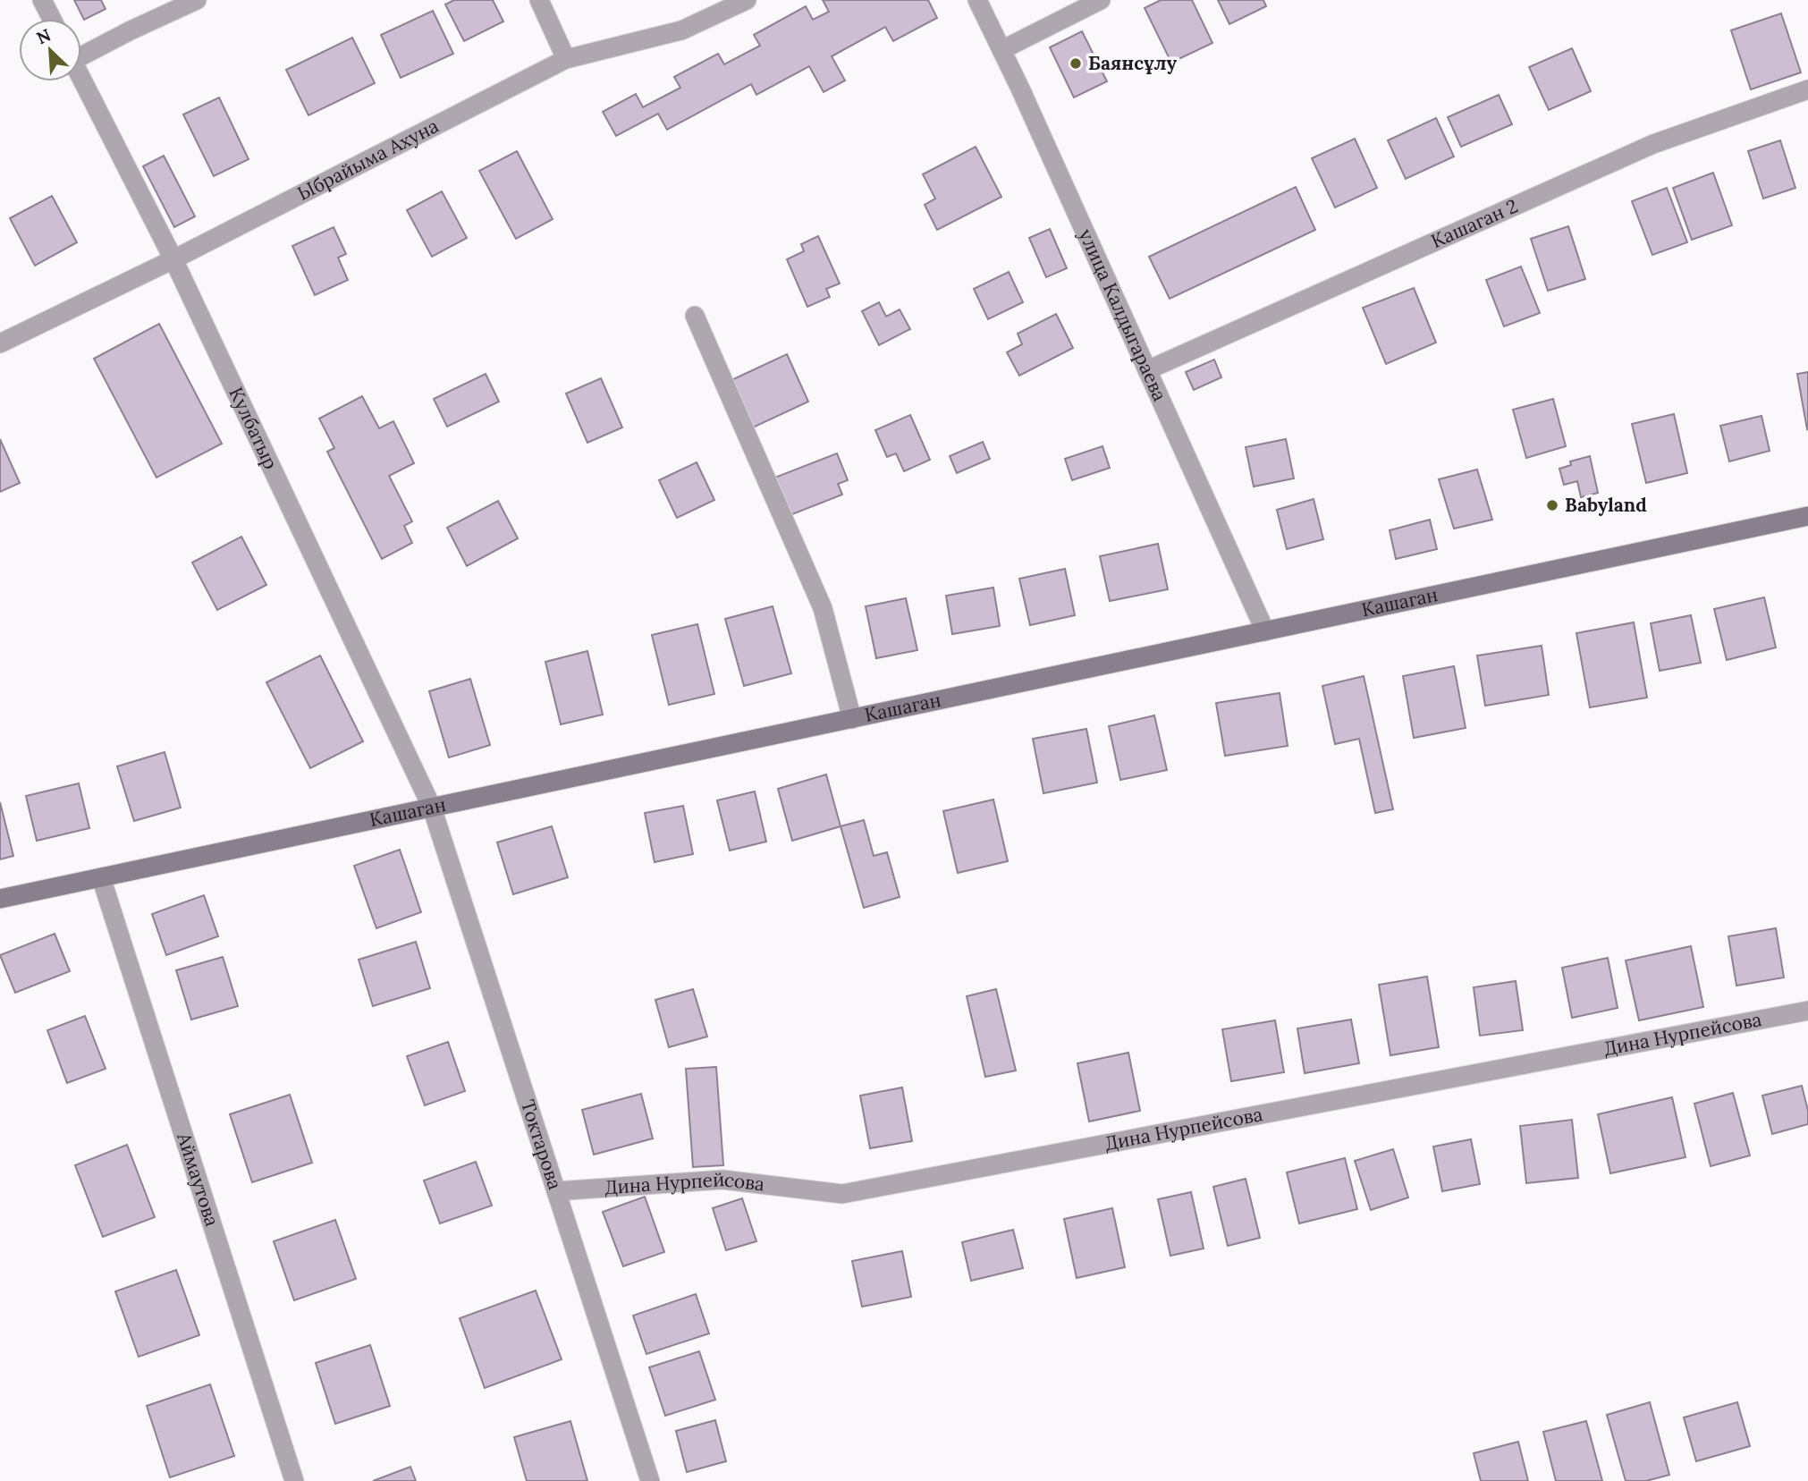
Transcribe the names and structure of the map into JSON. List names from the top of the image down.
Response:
{
  "streets": {
    "street": [
      "Ыбрайыма Ахуна",
      "Кашаган 2",
      "улица Калдыгараева",
      "Кулбатыр",
      "Кашаган",
      "Дина Нурпейсова",
      "Токтарова",
      "Аймаутова"
    ]
  },
  "crossings": [
    ["Ыбрайыма Ахуна", "Кулбатыр"],
    ["Кашаган 2", "улица Калдыгараева"],
    ["улица Калдыгараева", "Кашаган"],
    ["Кулбатыр", "Кашаган"],
    ["Кулбатыр", "Токтарова"],
    ["Кашаган", "Токтарова"],
    ["Кашаган", "Аймаутова"],
    ["Дина Нурпейсова", "Токтарова"]
  ],
  "places": ["Баянсұлу", "Babyland"],
  "north": "top left"
}
